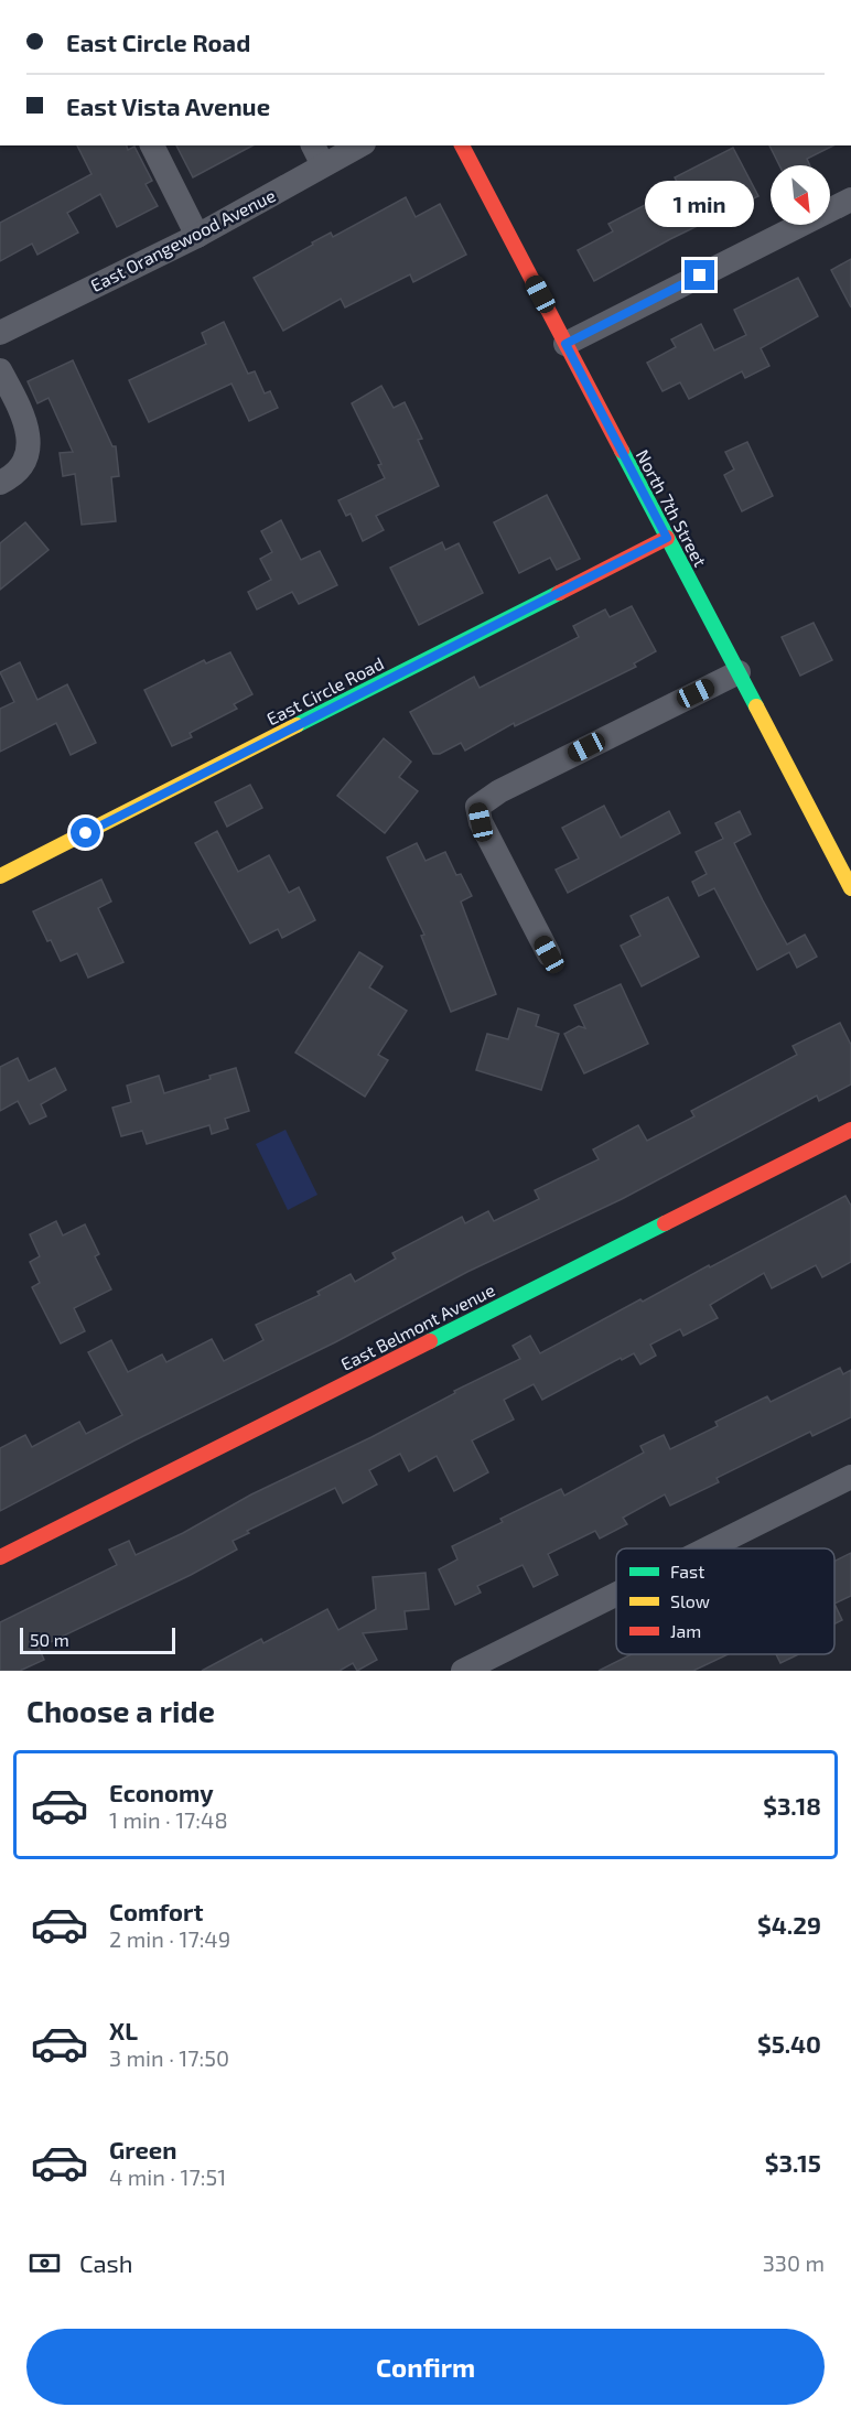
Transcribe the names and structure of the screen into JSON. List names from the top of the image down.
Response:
{
  "streets": {
    "street": [
      "East Orangewood Avenue",
      "North 7th Street",
      "East Circle Road",
      "East Belmont Avenue"
    ]
  },
  "crossings": [
    ["North 7th Street", "East Circle Road"]
  ],
  "legend": ["Fast", "Slow", "Jam"],
  "scale_bar": "50 m",
  "north": "bottom right",
  "page": {
    "banner": ["East Circle Road", "East Vista Avenue"],
    "bubble": "1 min",
    "scale": "50 m",
    "heading": "Choose a ride",
    "list": [
      {
        "name": "Economy",
        "note": "1 min · 17:48",
        "value": "$3.18"
      },
      {
        "name": "Comfort",
        "note": "2 min · 17:49",
        "value": "$4.29"
      },
      {
        "name": "XL",
        "note": "3 min · 17:50",
        "value": "$5.40"
      },
      {
        "name": "Green",
        "note": "4 min · 17:51",
        "value": "$3.15"
      }
    ],
    "pay": ["Cash", "330 m"],
    "buttons": "Confirm"
  }
}
